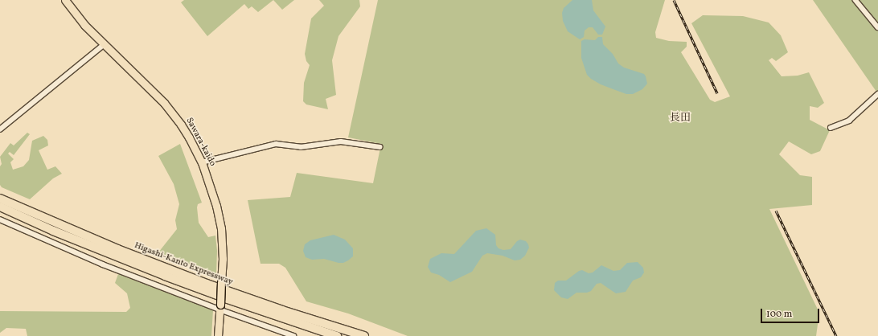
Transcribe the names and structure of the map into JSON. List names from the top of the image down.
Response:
{
  "streets": {
    "highway": ["Sawara-kaido", "Higashi-Kanto Expressway"]
  },
  "districts": ["長田"],
  "scale_bar": "100 m"
}
